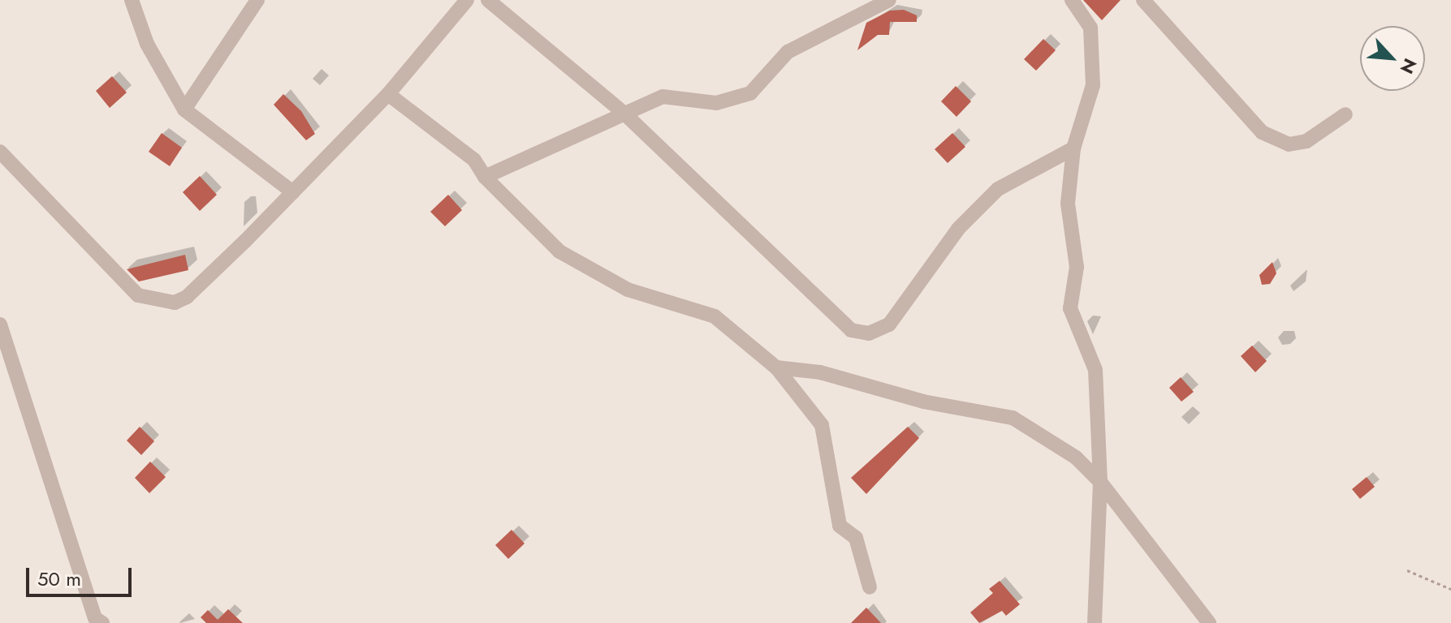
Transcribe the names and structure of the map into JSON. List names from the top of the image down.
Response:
{
  "scale_bar": "50 m",
  "north": "bottom right"
}
